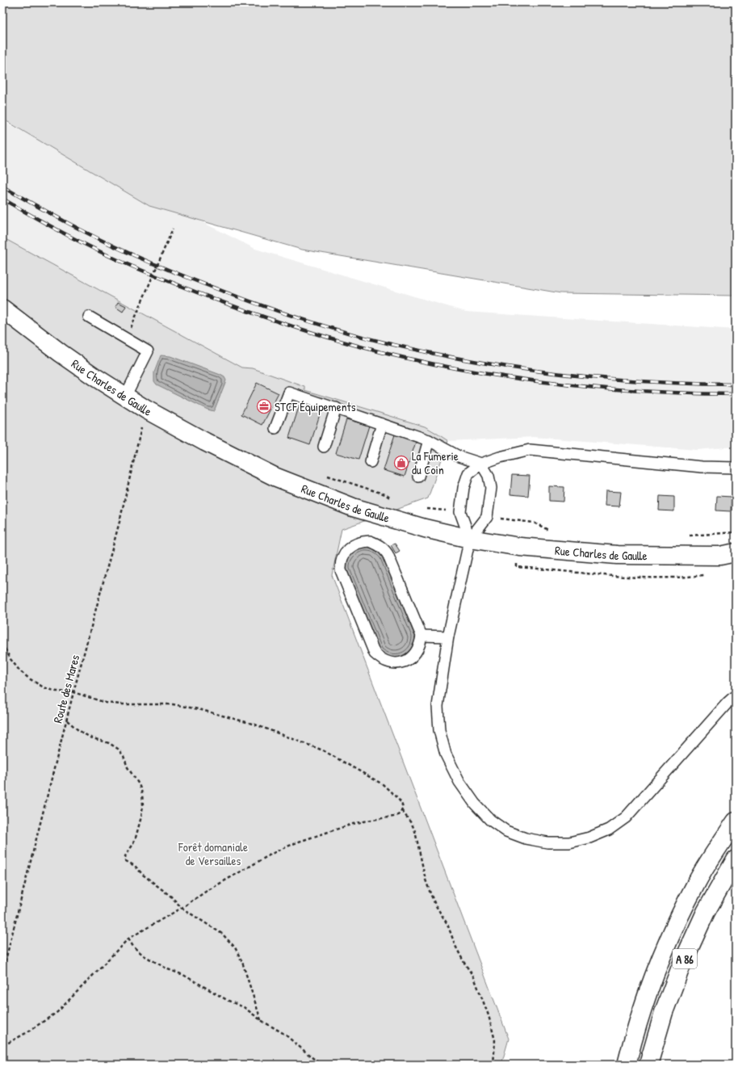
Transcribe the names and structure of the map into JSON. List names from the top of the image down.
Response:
{
  "streets": {
    "main road": ["Rue Charles de Gaulle", "A 86"],
    "path": ["Route des Mares"]
  },
  "crossings": [
    ["Rue Charles de Gaulle", "Route des Mares"]
  ],
  "parks": ["Forêt domaniale de Versailles"],
  "places": {
    "office": ["STCF Équipements"],
    "shop": ["La Fumerie du Coin"]
  }
}
